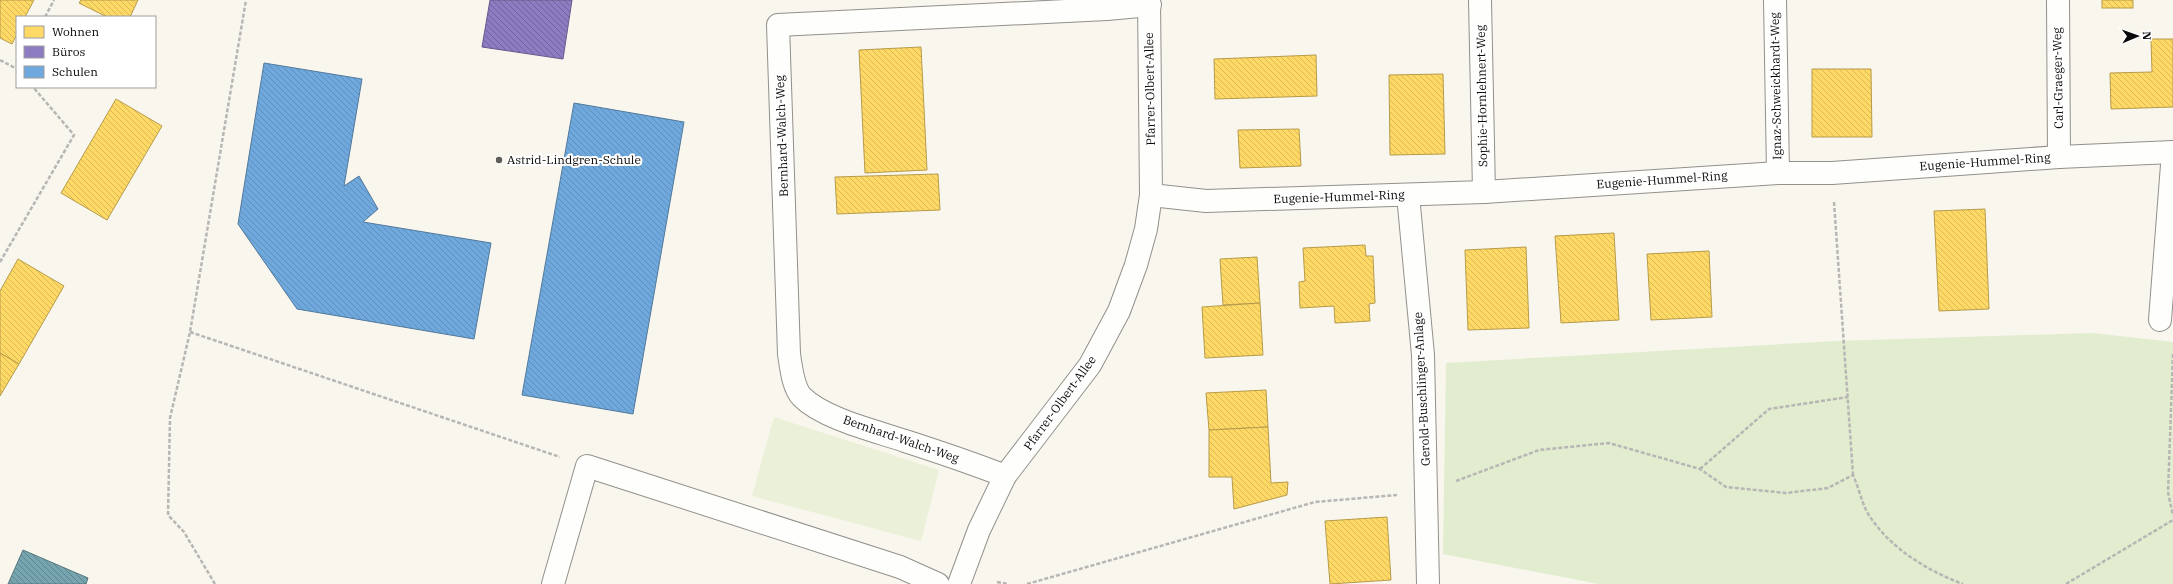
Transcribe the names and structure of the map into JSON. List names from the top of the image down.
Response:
{
  "streets": {
    "street": [
      "Carl-Graeger-Weg",
      "Ignaz-Schweickhardt-Weg",
      "Pfarrer-Olbert-Allee",
      "Sophie-Hornlehnert-Weg",
      "Bernhard-Walch-Weg",
      "Eugenie-Hummel-Ring",
      "Gerold-Buschlinger-Anlage"
    ]
  },
  "crossings": [
    ["Carl-Graeger-Weg", "Eugenie-Hummel-Ring"],
    ["Ignaz-Schweickhardt-Weg", "Eugenie-Hummel-Ring"],
    ["Pfarrer-Olbert-Allee", "Bernhard-Walch-Weg"],
    ["Pfarrer-Olbert-Allee", "Eugenie-Hummel-Ring"],
    ["Sophie-Hornlehnert-Weg", "Eugenie-Hummel-Ring"],
    ["Eugenie-Hummel-Ring", "Gerold-Buschlinger-Anlage"]
  ],
  "places": ["Astrid-Lindgren-Schule"],
  "legend": ["Wohnen", "Büros", "Schulen"],
  "north": "right"
}
